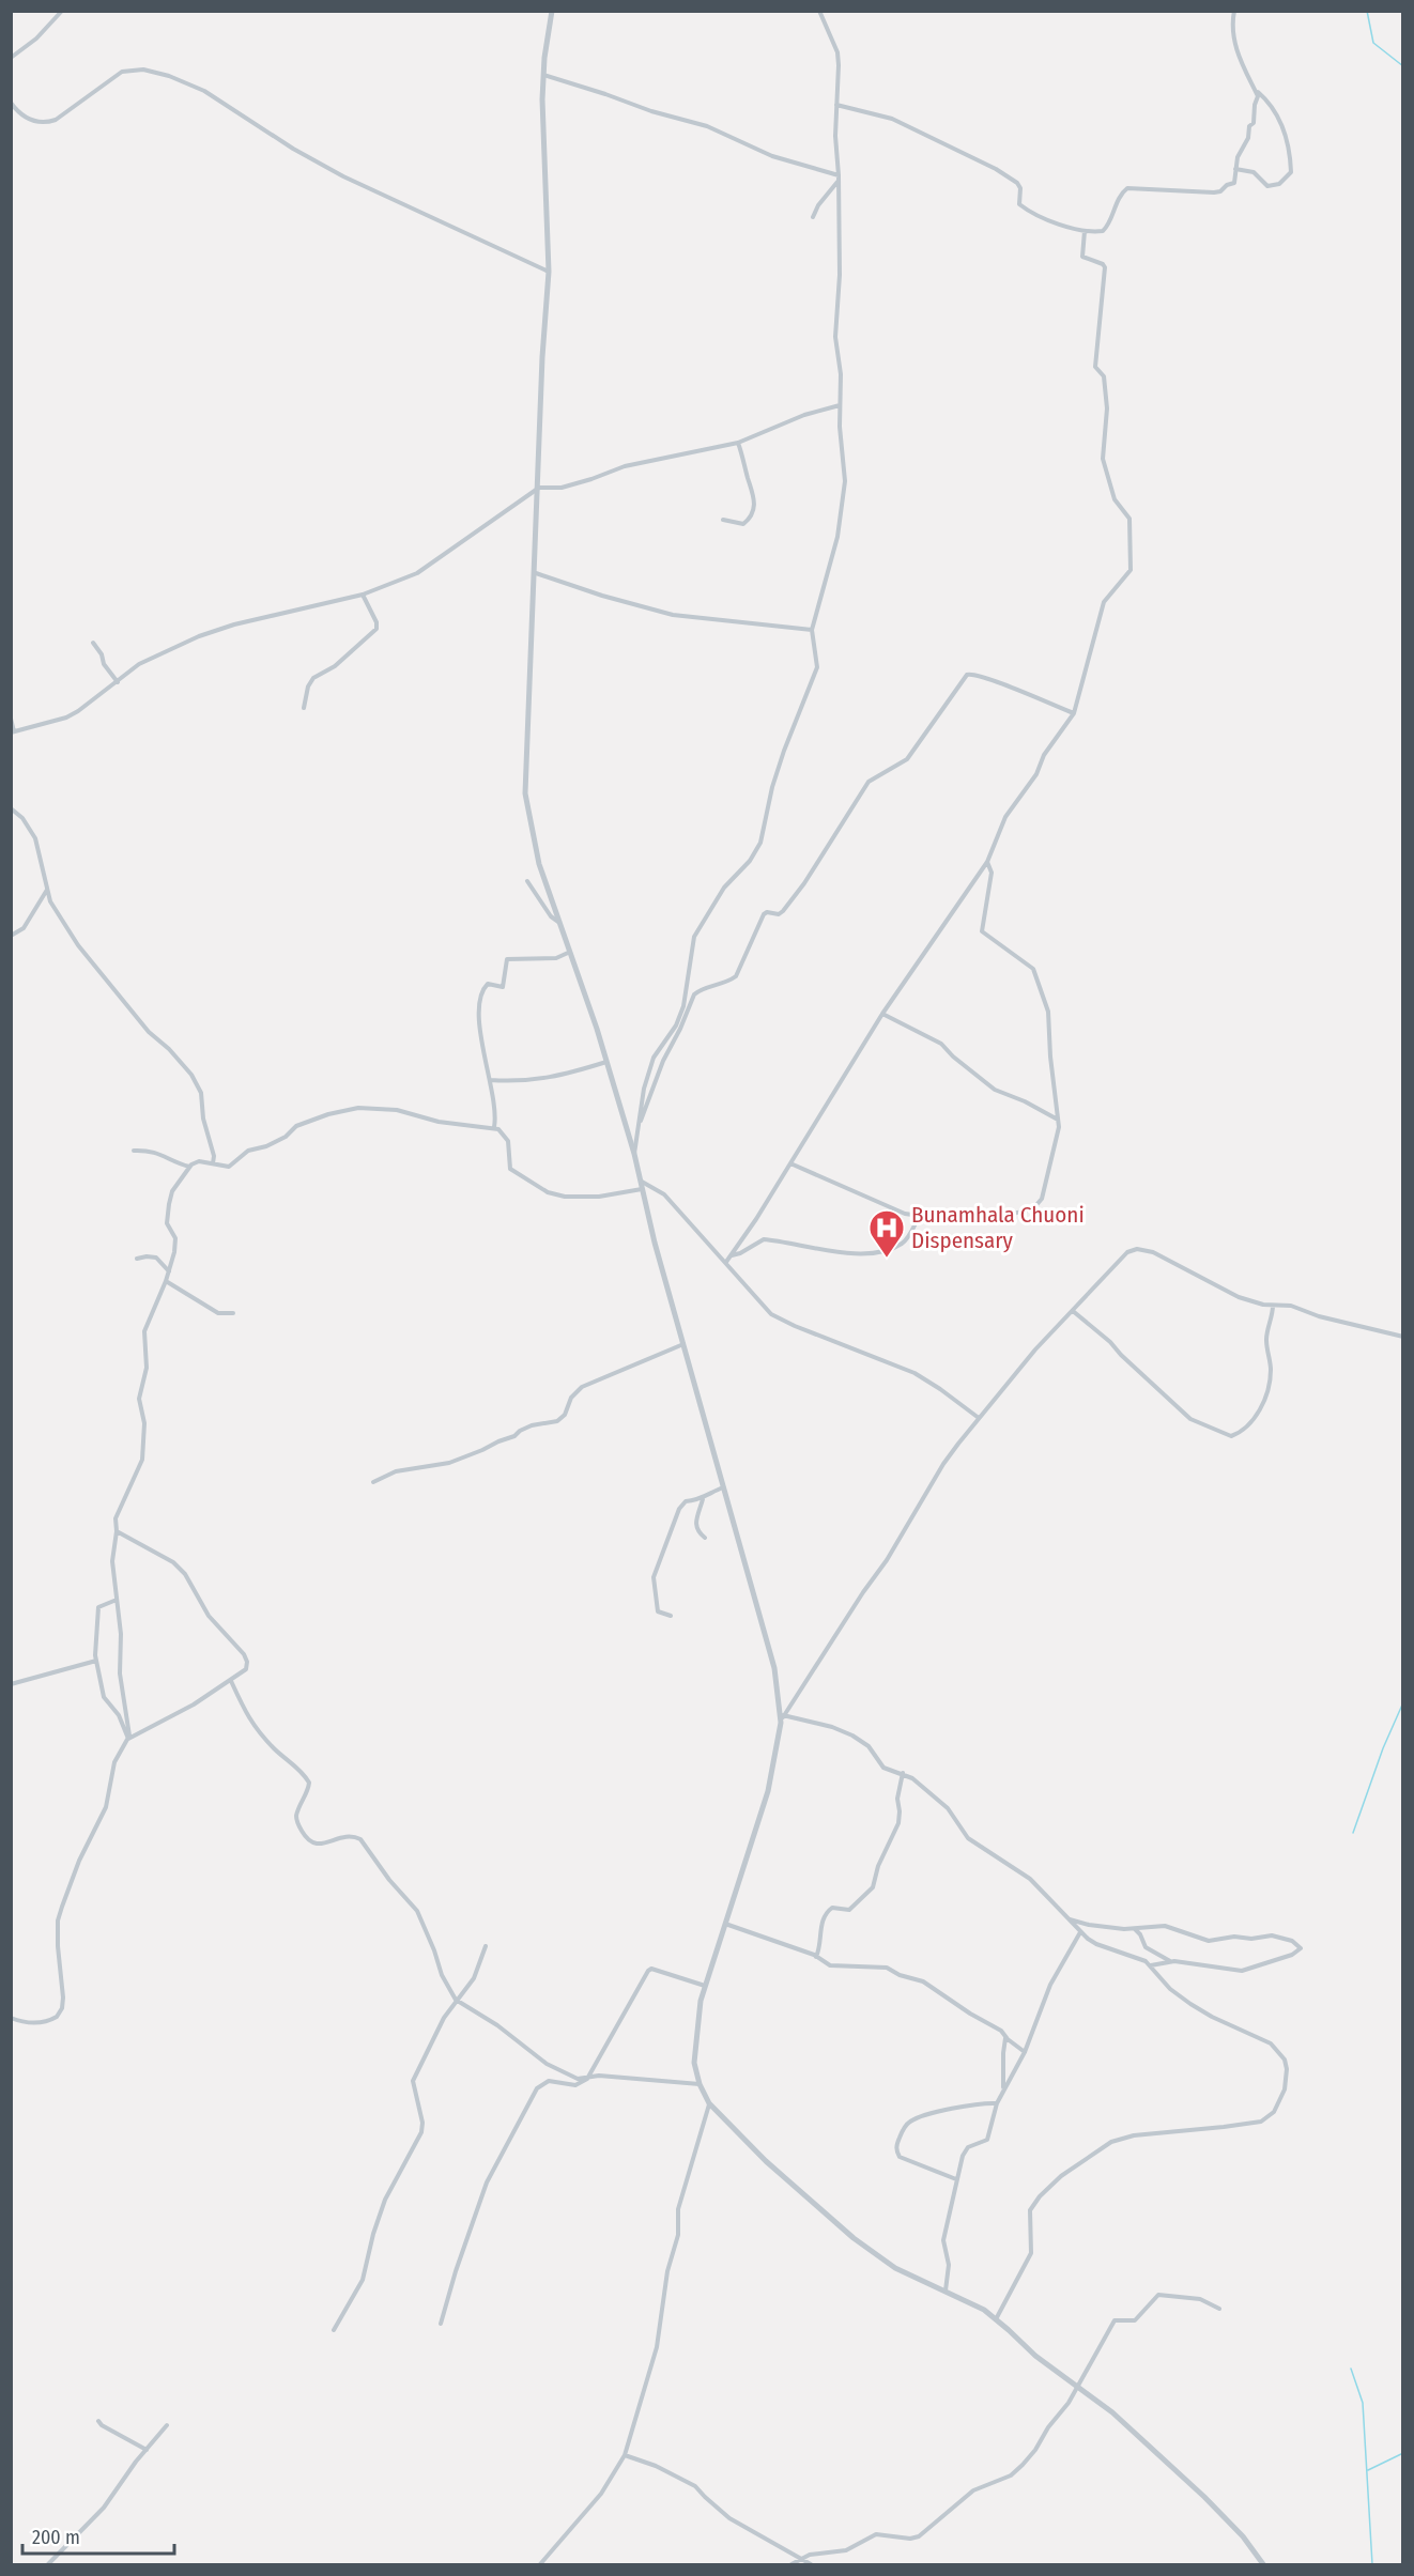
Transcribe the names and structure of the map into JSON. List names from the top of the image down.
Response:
{
  "places": {
    "hospital": ["Bunamhala Chuoni Dispensary"]
  },
  "scale_bar": "200 m"
}
